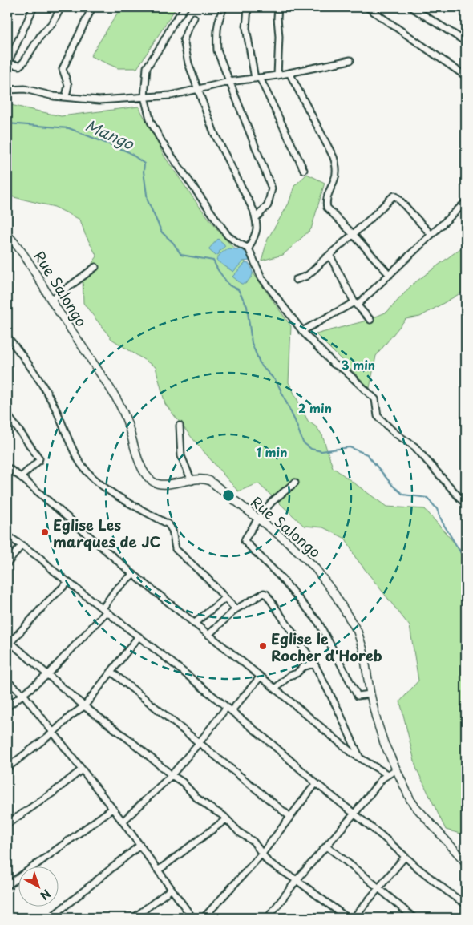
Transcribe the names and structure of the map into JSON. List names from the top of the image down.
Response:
{
  "streets": {
    "street": ["Rue Salongo"]
  },
  "water": ["Mango"],
  "places": ["Eglise Les marques de JC", "Eglise le Rocher d'Horeb"],
  "north": "bottom right",
  "rings": ["3 min", "2 min", "1 min"]
}
